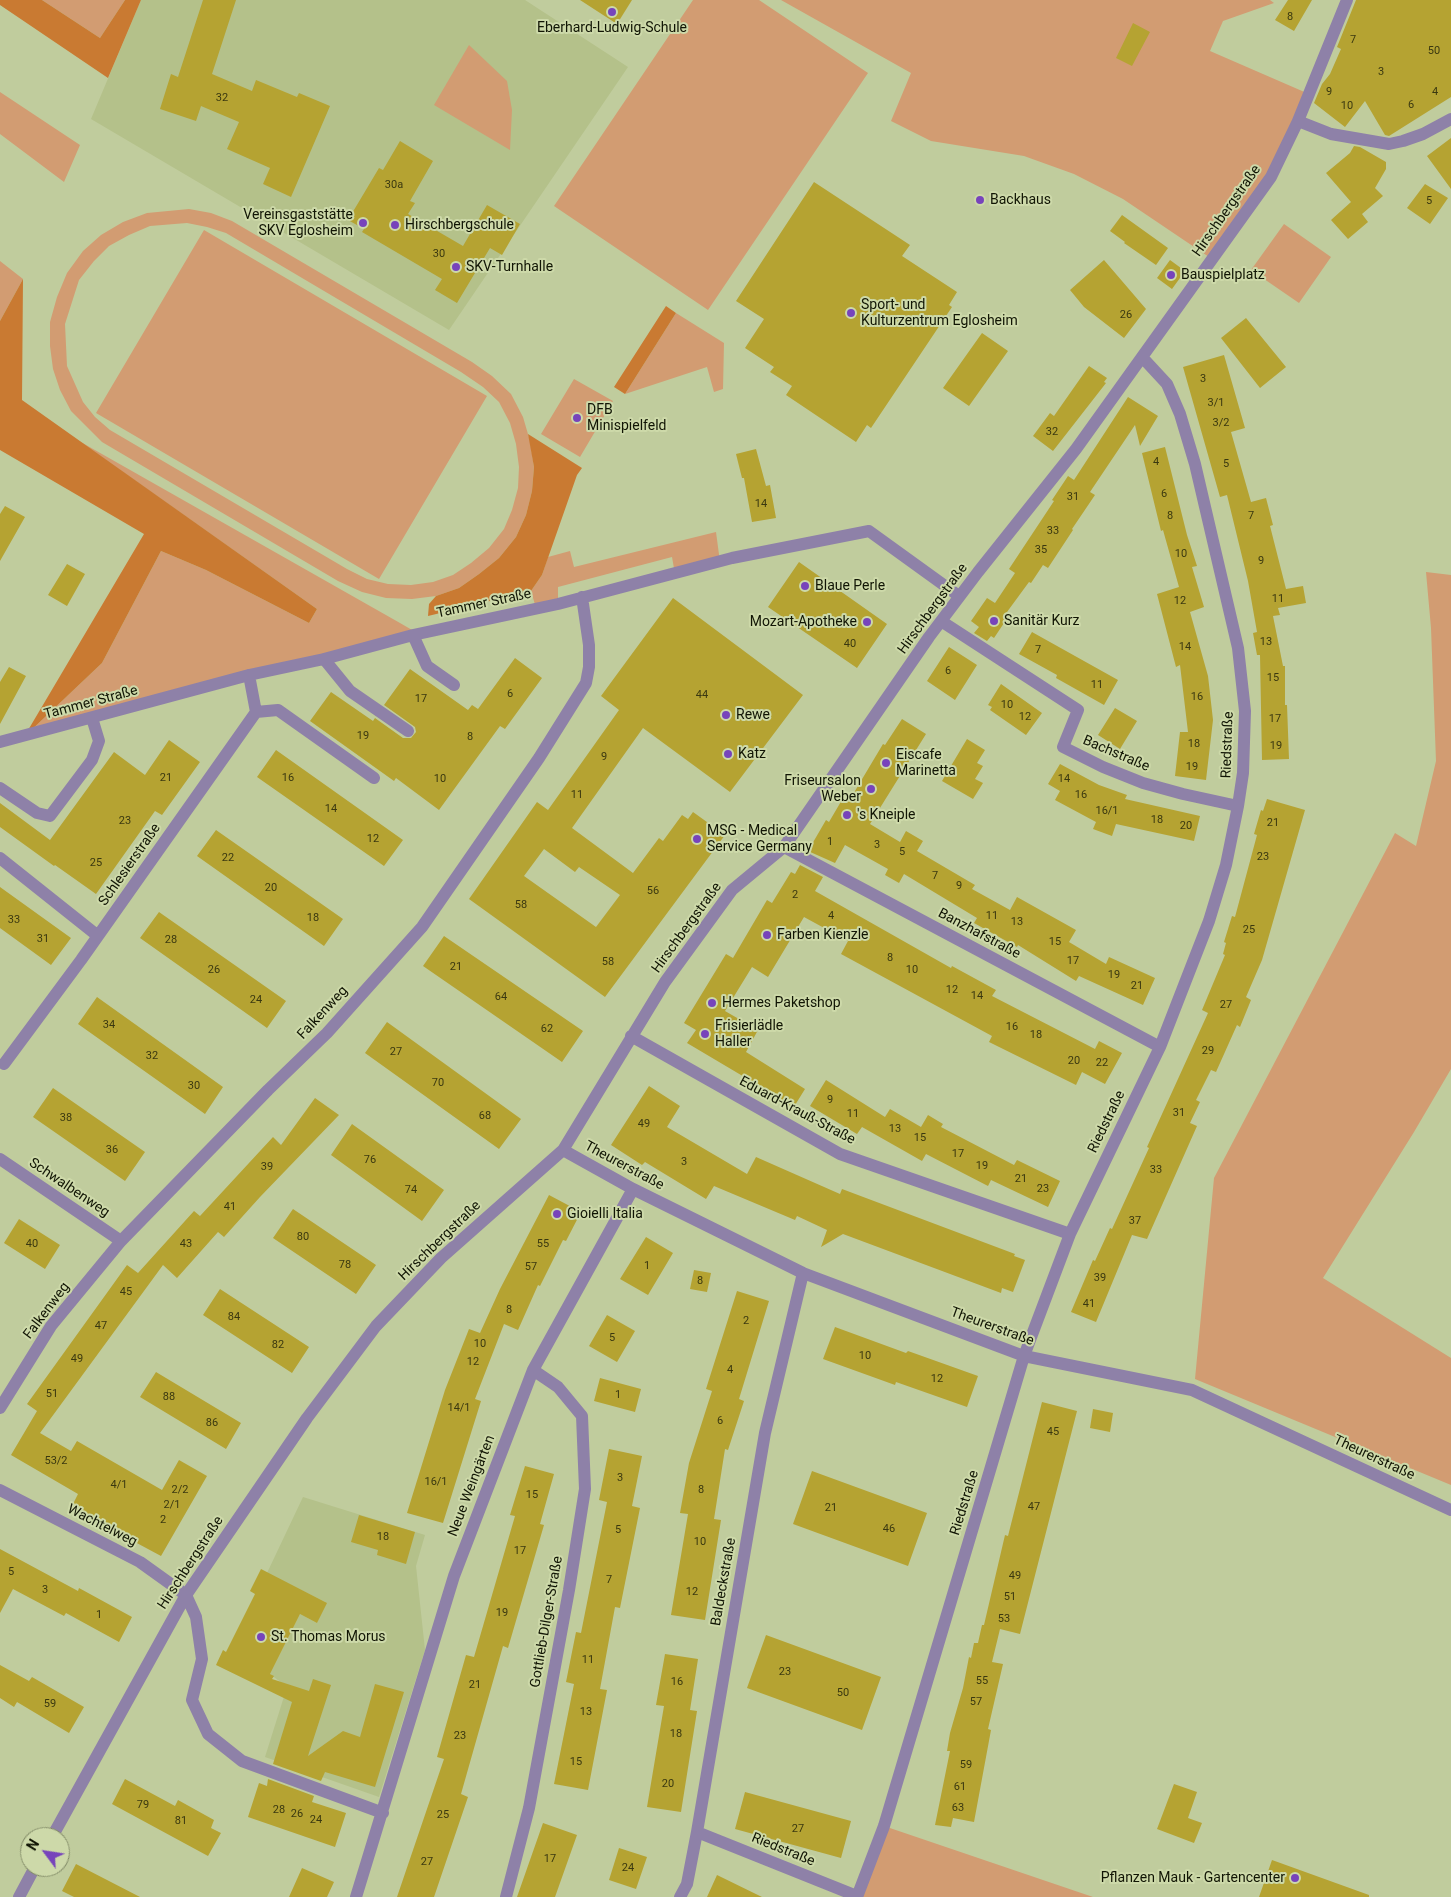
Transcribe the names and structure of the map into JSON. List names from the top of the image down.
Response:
{
  "streets": {
    "street": [
      "Hirschbergstraße",
      "Tammer Straße",
      "Riedstraße",
      "Bachstraße",
      "Schlesierstraße",
      "Banzhafstraße",
      "Falkenweg",
      "Eduard-Krauß-Straße",
      "Theurerstraße",
      "Schwalbenweg",
      "Neue Weingärten",
      "Wachtelweg",
      "Baldeckstraße",
      "Gottlieb-Dilger-Straße"
    ]
  },
  "crossings": [
    ["Hirschbergstraße", "Tammer Straße"],
    ["Hirschbergstraße", "Riedstraße"],
    ["Hirschbergstraße", "Bachstraße"],
    ["Hirschbergstraße", "Banzhafstraße"],
    ["Hirschbergstraße", "Eduard-Krauß-Straße"],
    ["Hirschbergstraße", "Theurerstraße"],
    ["Hirschbergstraße", "Wachtelweg"],
    ["Tammer Straße", "Falkenweg"],
    ["Riedstraße", "Bachstraße"],
    ["Riedstraße", "Banzhafstraße"],
    ["Riedstraße", "Eduard-Krauß-Straße"],
    ["Riedstraße", "Theurerstraße"],
    ["Riedstraße", "Baldeckstraße"],
    ["Falkenweg", "Schwalbenweg"],
    ["Theurerstraße", "Neue Weingärten"],
    ["Theurerstraße", "Baldeckstraße"],
    ["Neue Weingärten", "Gottlieb-Dilger-Straße"]
  ],
  "places": [
    "Eberhard-Ludwig-Schule",
    "Backhaus",
    "Vereinsgaststätte SKV Eglosheim",
    "Hirschbergschule",
    "SKV-Turnhalle",
    "Bauspielplatz",
    "Sport- und Kulturzentrum Eglosheim",
    "DFB Minispielfeld",
    "Blaue Perle",
    "Sanitär Kurz",
    "Mozart-Apotheke",
    "Rewe",
    "Katz",
    "Eiscafe Marinetta",
    "Friseursalon Weber",
    "'s Kneiple",
    "MSG - Medical Service Germany",
    "Farben Kienzle",
    "Hermes Paketshop",
    "Frisierlädle Haller",
    "Gioielli Italia",
    "St. Thomas Morus",
    "Pflanzen Mauk - Gartencenter"
  ],
  "house_numbers": [
    "8",
    "7",
    "50",
    "3",
    "9",
    "4",
    "32",
    "6",
    "10",
    "30a",
    "5",
    "30",
    "26",
    "3",
    "3/1",
    "3/2",
    "32",
    "4",
    "5",
    "6",
    "31",
    "14",
    "8",
    "7",
    "33",
    "35",
    "10",
    "9",
    "11",
    "12",
    "13",
    "40",
    "14",
    "7",
    "6",
    "15",
    "11",
    "6",
    "44",
    "16",
    "17",
    "10",
    "12",
    "17",
    "19",
    "8",
    "18",
    "19",
    "9",
    "19",
    "21",
    "16",
    "10",
    "14",
    "11",
    "16",
    "14",
    "16/1",
    "18",
    "23",
    "21",
    "20",
    "12",
    "1",
    "3",
    "5",
    "23",
    "22",
    "25",
    "7",
    "9",
    "20",
    "56",
    "2",
    "58",
    "4",
    "11",
    "18",
    "33",
    "13",
    "25",
    "31",
    "28",
    "15",
    "8",
    "17",
    "58",
    "21",
    "26",
    "10",
    "19",
    "21",
    "12",
    "14",
    "64",
    "24",
    "27",
    "34",
    "16",
    "62",
    "18",
    "29",
    "27",
    "32",
    "20",
    "22",
    "70",
    "30",
    "9",
    "31",
    "11",
    "68",
    "38",
    "49",
    "13",
    "15",
    "36",
    "17",
    "76",
    "3",
    "19",
    "39",
    "33",
    "21",
    "23",
    "74",
    "41",
    "37",
    "80",
    "40",
    "43",
    "55",
    "78",
    "1",
    "57",
    "39",
    "8",
    "45",
    "41",
    "8",
    "84",
    "2",
    "47",
    "5",
    "10",
    "82",
    "10",
    "49",
    "12",
    "4",
    "12",
    "51",
    "1",
    "88",
    "14/1",
    "6",
    "86",
    "45",
    "53/2",
    "3",
    "16/1",
    "4/1",
    "2/2",
    "8",
    "15",
    "2/1",
    "47",
    "21",
    "2",
    "46",
    "5",
    "18",
    "10",
    "17",
    "5",
    "49",
    "7",
    "3",
    "12",
    "51",
    "19",
    "1",
    "53",
    "11",
    "23",
    "55",
    "16",
    "21",
    "50",
    "57",
    "59",
    "13",
    "18",
    "23",
    "15",
    "59",
    "20",
    "61",
    "79",
    "63",
    "28",
    "26",
    "25",
    "24",
    "81",
    "27",
    "17",
    "27",
    "24"
  ],
  "north": "top left"
}
